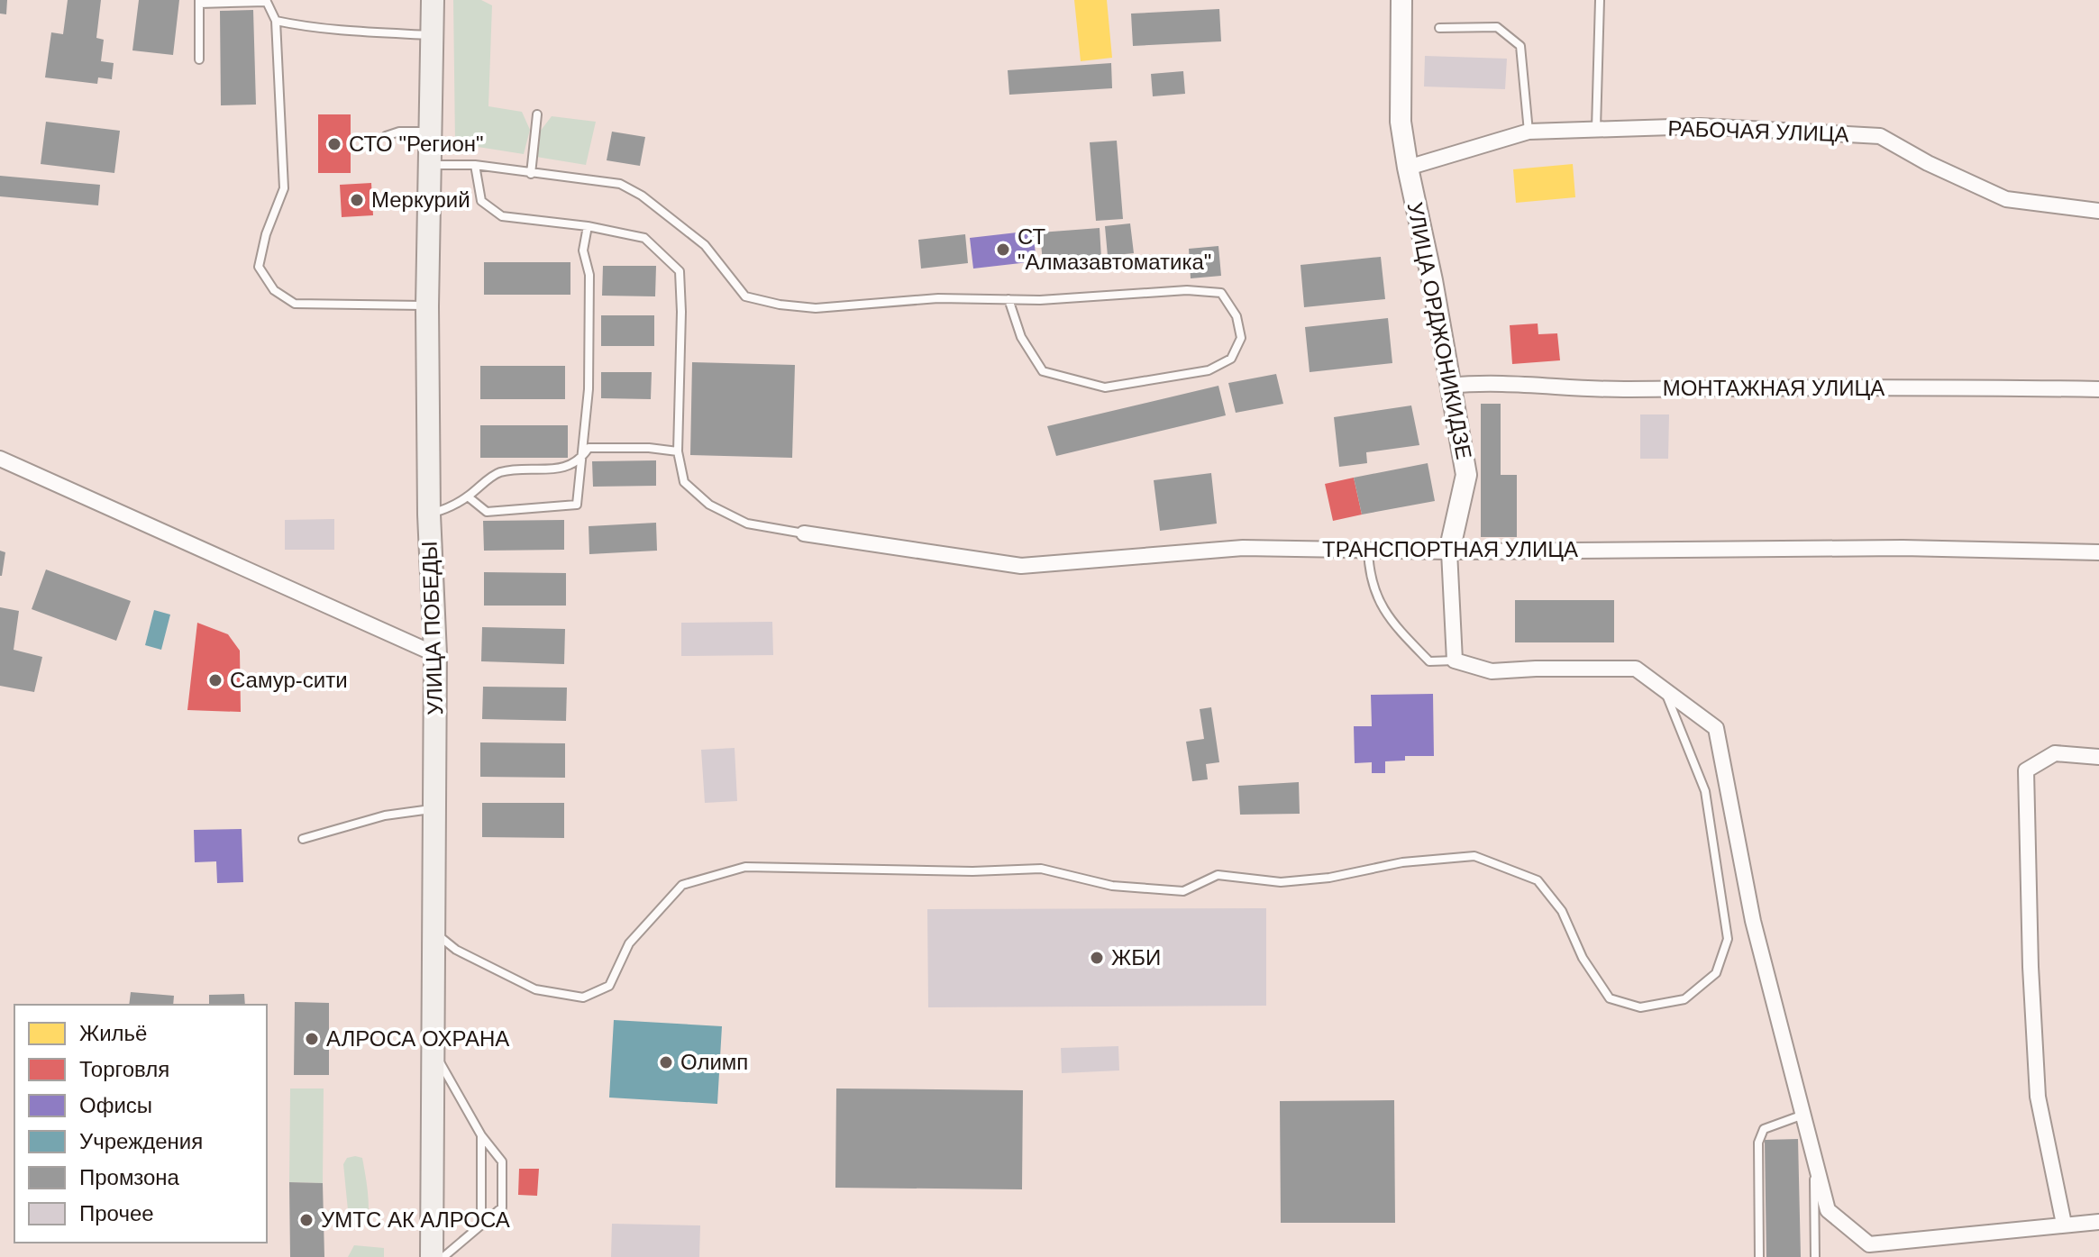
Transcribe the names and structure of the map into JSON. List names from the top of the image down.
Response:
{
  "streets": {
    "main road": ["УЛИЦА ПОБЕДЫ"],
    "street": [
      "РАБОЧАЯ УЛИЦА",
      "УЛИЦА ОРДЖОНИКИДЗЕ",
      "МОНТАЖНАЯ УЛИЦА",
      "ТРАНСПОРТНАЯ УЛИЦА"
    ]
  },
  "crossings": [
    ["РАБОЧАЯ УЛИЦА", "УЛИЦА ОРДЖОНИКИДЗЕ"],
    ["УЛИЦА ОРДЖОНИКИДЗЕ", "МОНТАЖНАЯ УЛИЦА"],
    ["УЛИЦА ОРДЖОНИКИДЗЕ", "ТРАНСПОРТНАЯ УЛИЦА"]
  ],
  "places": [
    "СТО \"Регион\"",
    "Меркурий",
    "СТ \"Алмазавтоматика\"",
    "Самур-сити",
    "ЖБИ",
    "АЛРОСА ОХРАНА",
    "Олимп",
    "УМТС АК АЛРОСА"
  ],
  "legend": [
    "Жильё",
    "Торговля",
    "Офисы",
    "Учреждения",
    "Промзона",
    "Прочее"
  ]
}
